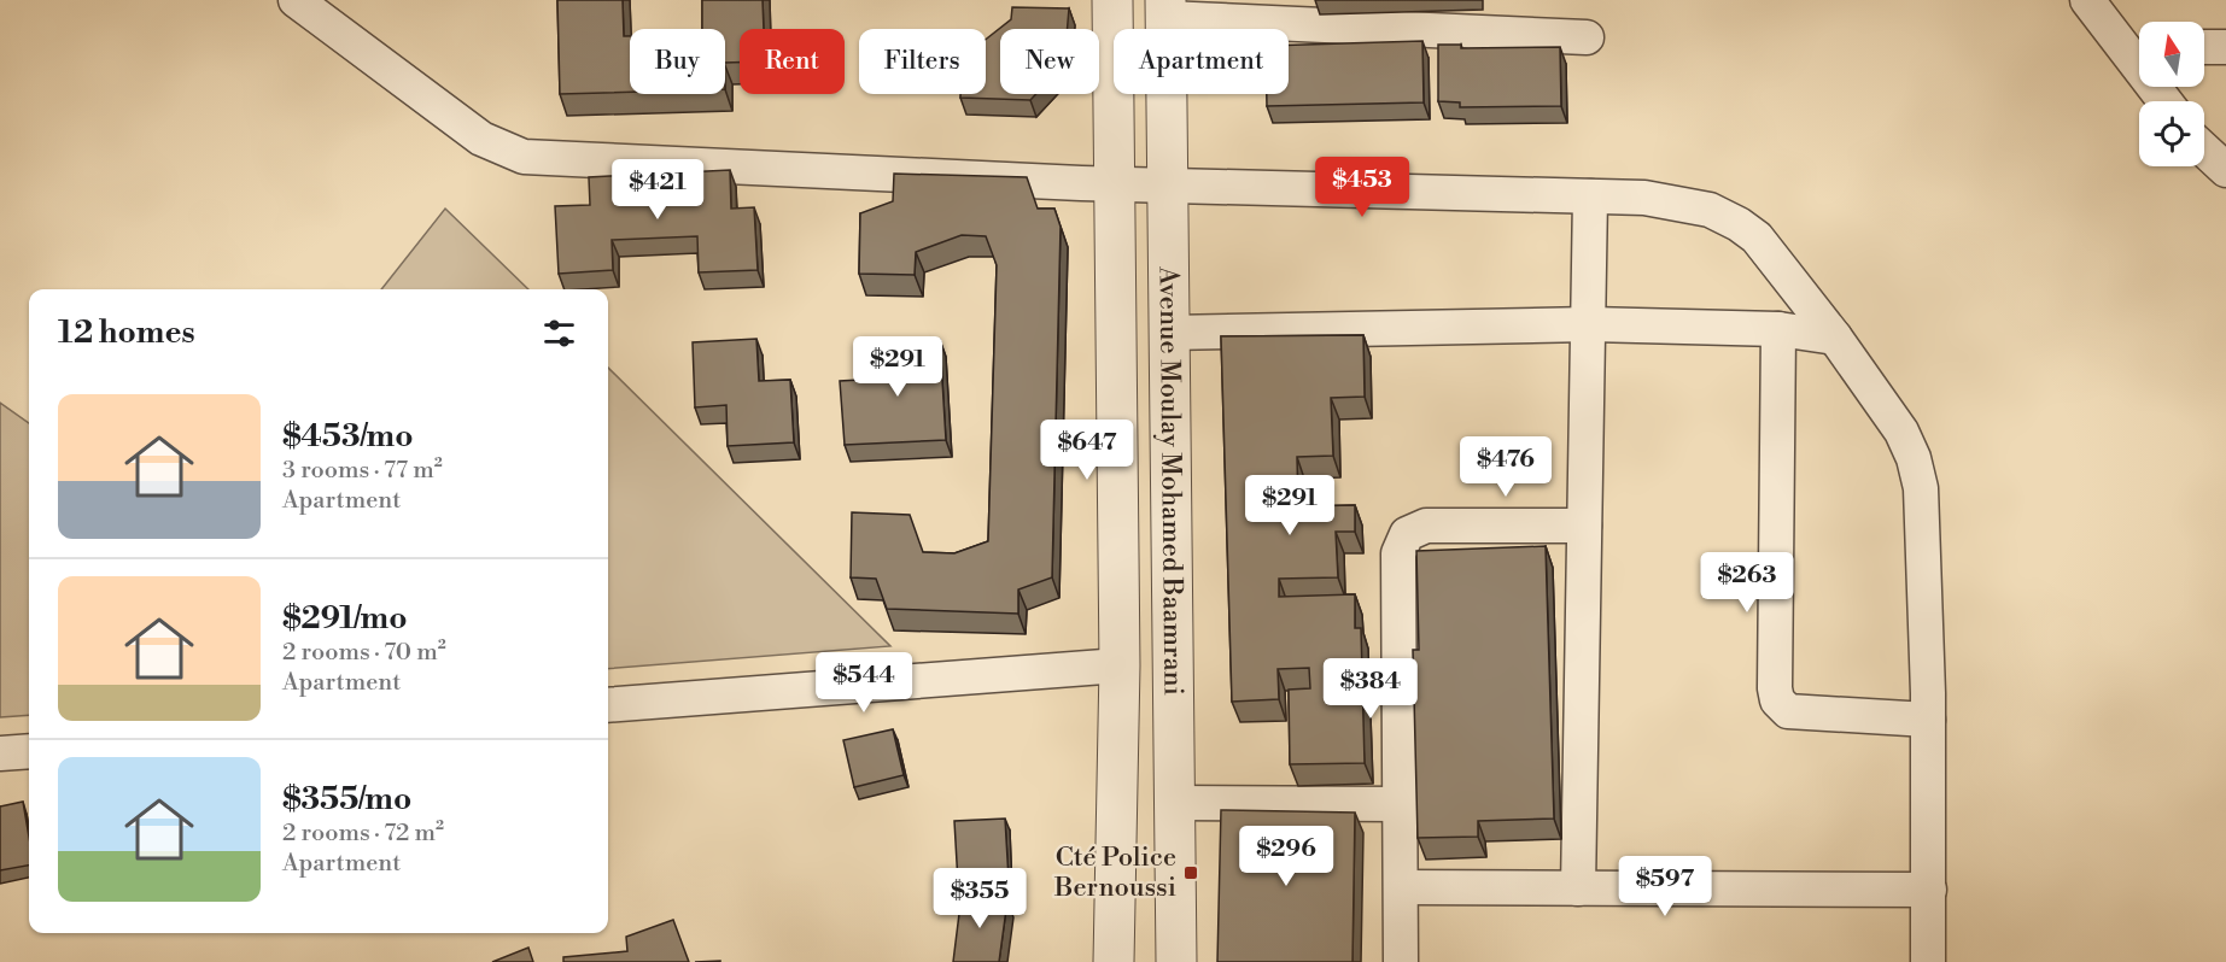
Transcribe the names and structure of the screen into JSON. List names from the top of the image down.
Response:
{
  "streets": {
    "street": ["Avenue Moulay Mohamed Baamrani"]
  },
  "places": {
    "transit": ["Cté Police Bernoussi"]
  },
  "north": "top",
  "page": {
    "chip": [
      "Buy",
      "Rent",
      "Filters",
      "New",
      "Apartment"
    ],
    "price": [
      "$453",
      "$421",
      "$291",
      "$647",
      "$476",
      "$291",
      "$263",
      "$544",
      "$384",
      "$296",
      "$597",
      "$355"
    ],
    "heading": "12 homes",
    "list": [
      {
        "name": "$453/mo",
        "note": "3 rooms · 77 m² · Apartment"
      },
      {
        "name": "$291/mo",
        "note": "2 rooms · 70 m² · Apartment"
      },
      {
        "name": "$355/mo",
        "note": "2 rooms · 72 m² · Apartment"
      }
    ]
  }
}
